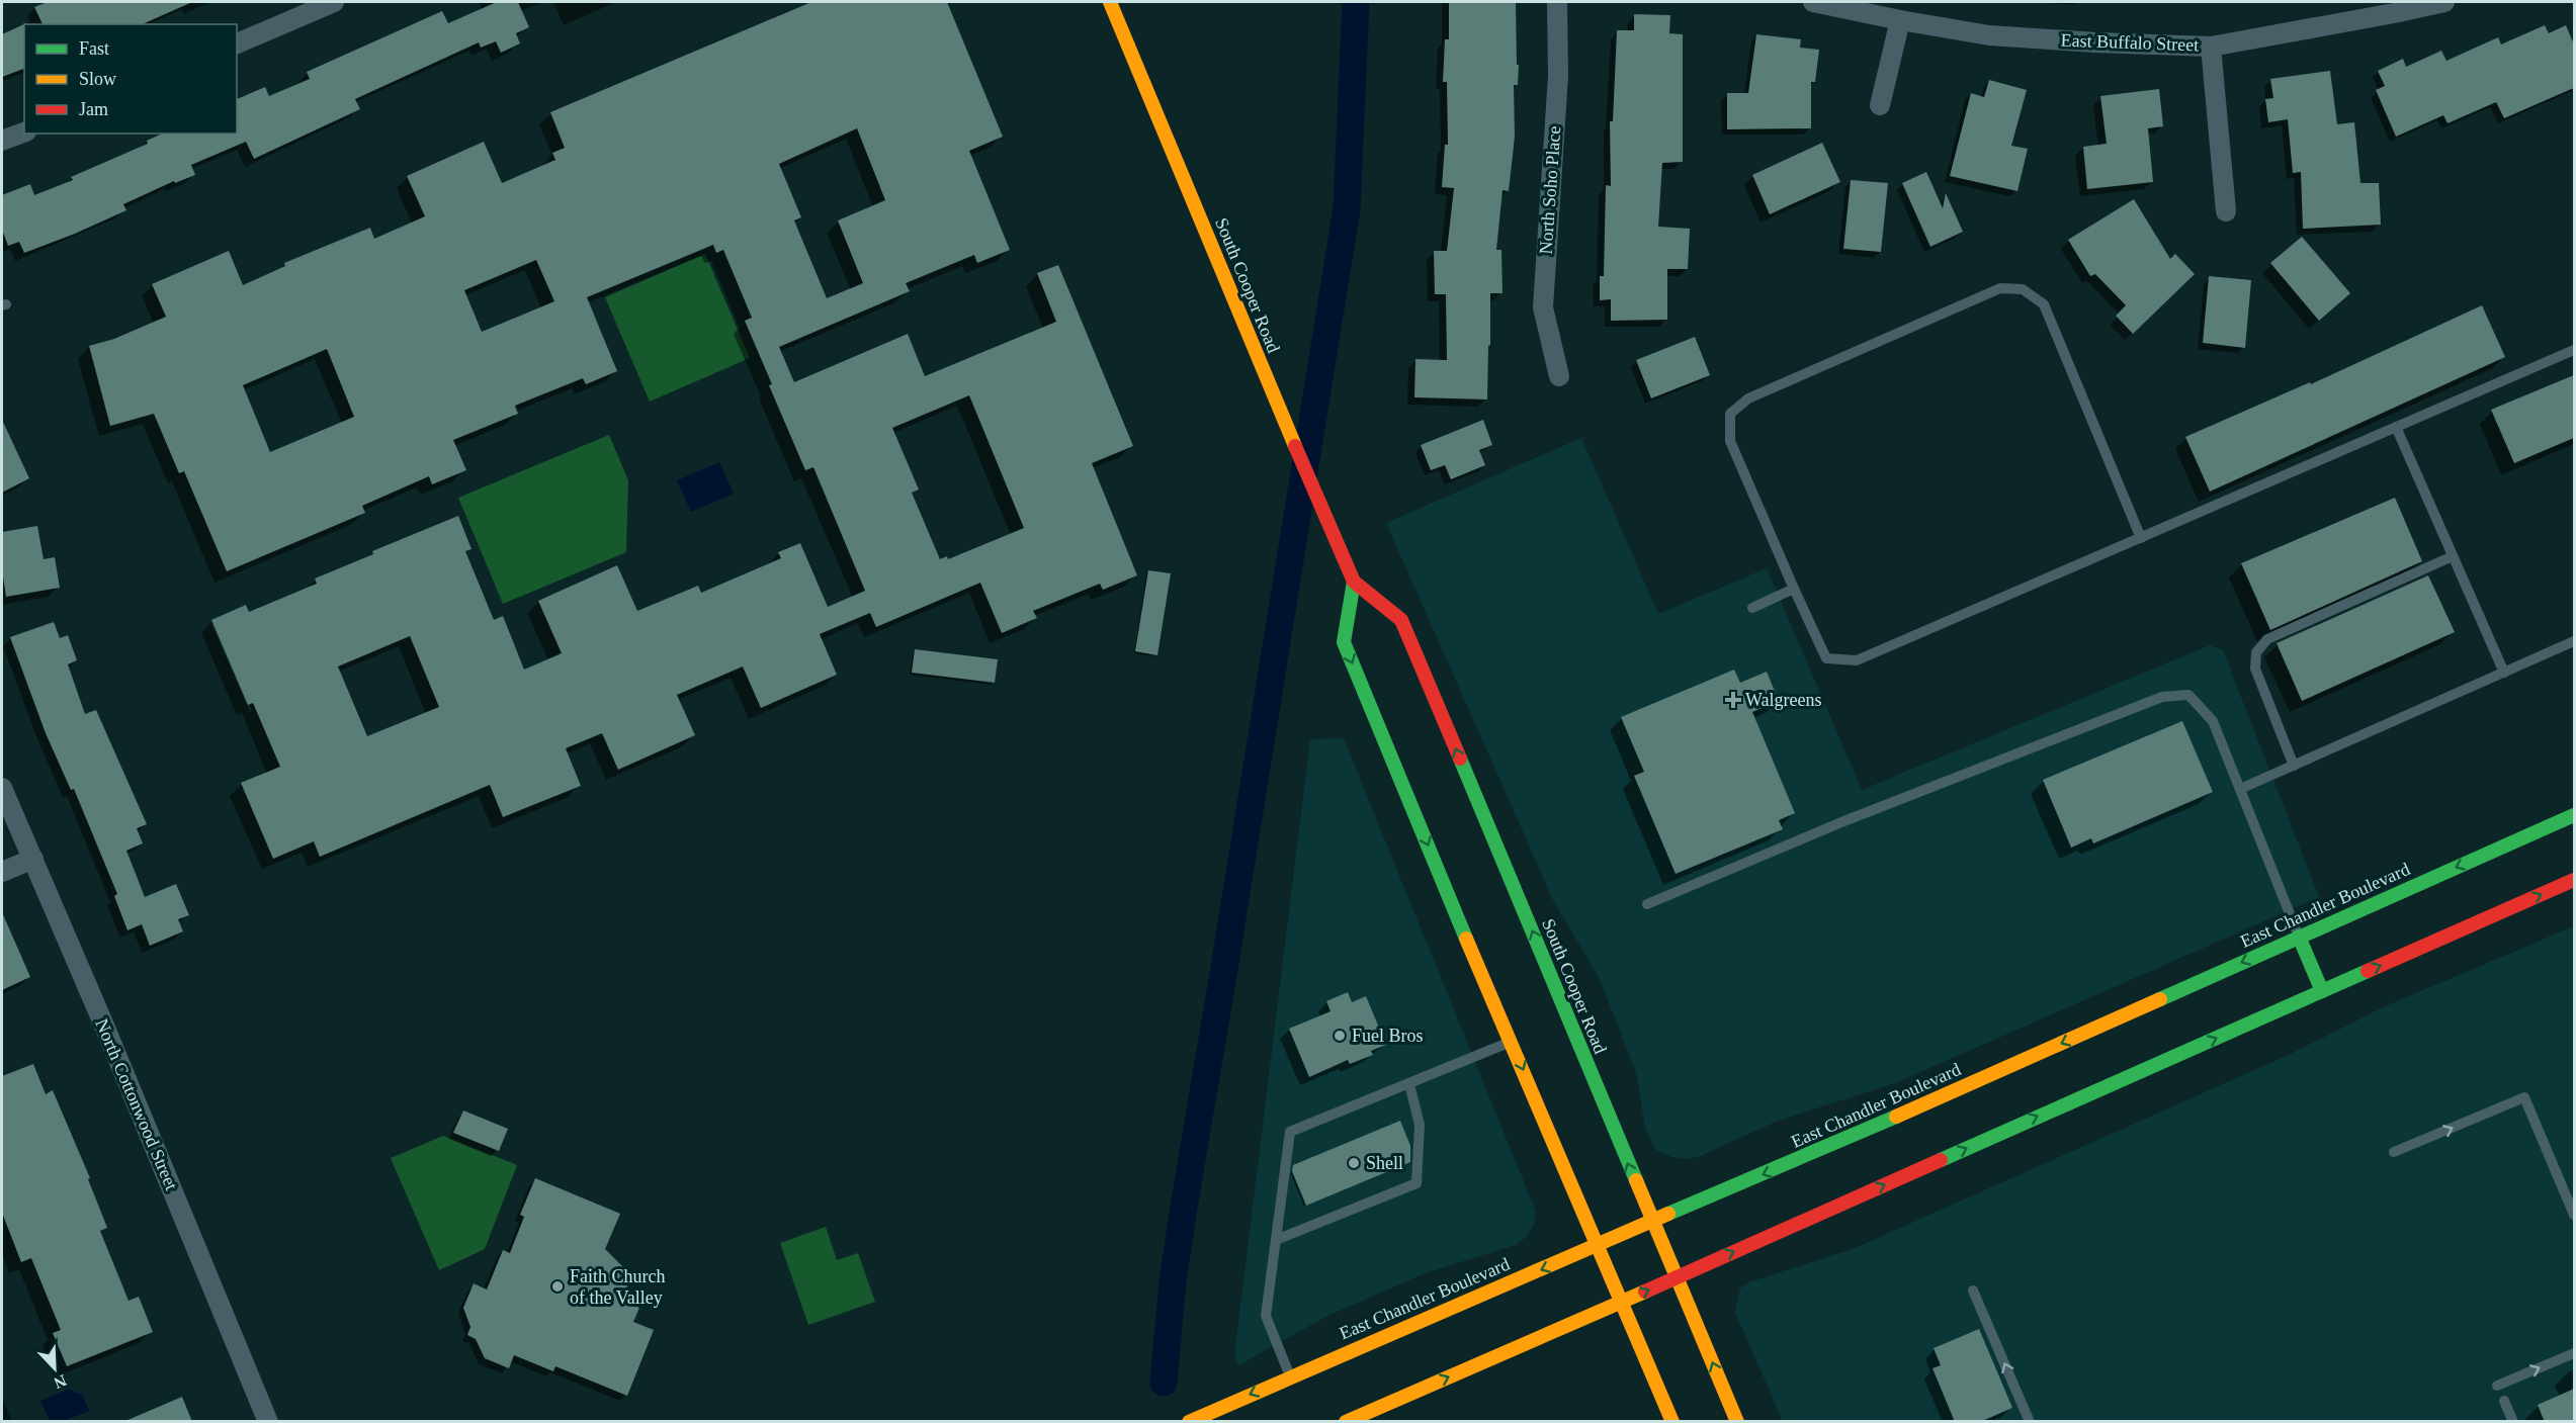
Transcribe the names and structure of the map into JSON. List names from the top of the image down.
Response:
{
  "streets": {
    "main road": ["South Cooper Road", "East Chandler Boulevard"],
    "street": ["East Buffalo Street", "North Soho Place", "North Cottonwood Street"]
  },
  "crossings": [
    ["South Cooper Road", "East Chandler Boulevard"]
  ],
  "places": {
    "health": ["Walgreens"],
    "other": ["Fuel Bros", "Shell", "Faith Church of the Valley"]
  },
  "legend": ["Fast", "Slow", "Jam"],
  "north": "bottom right"
}
